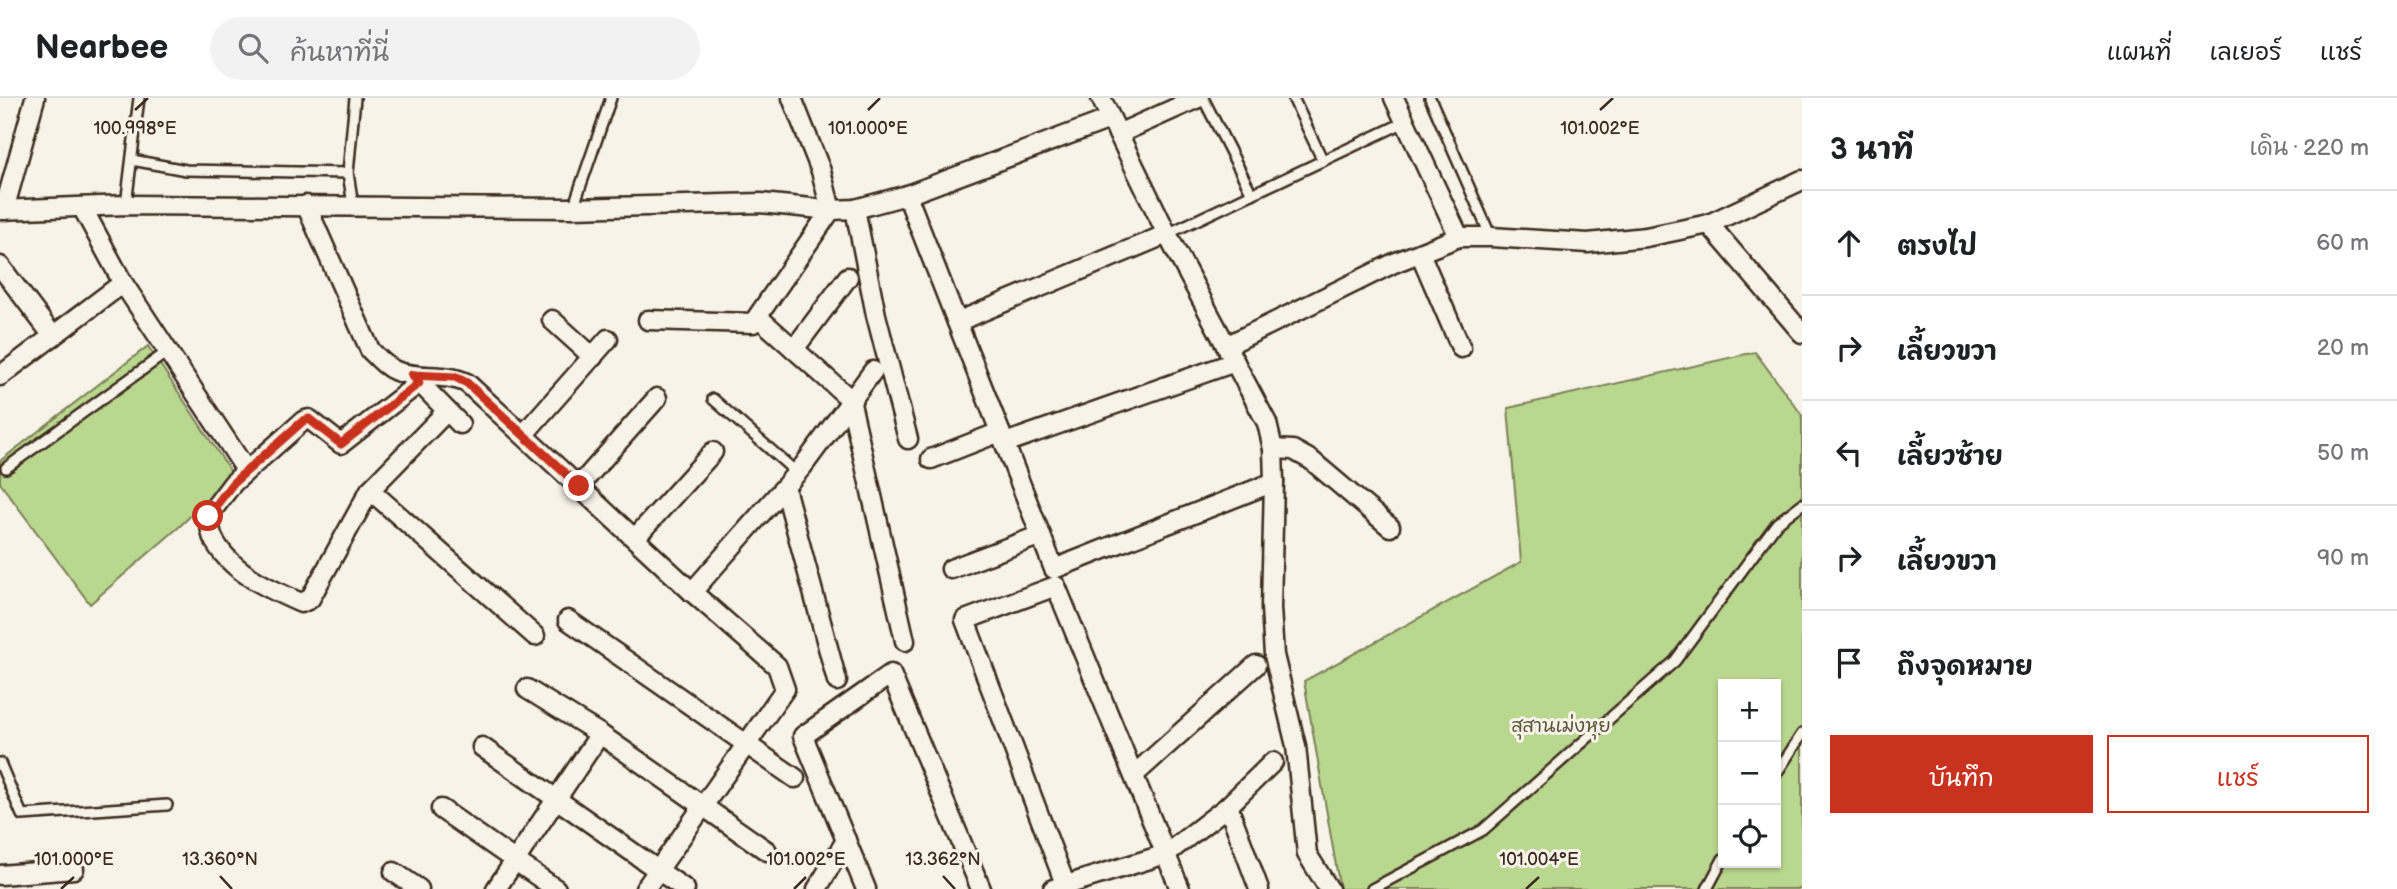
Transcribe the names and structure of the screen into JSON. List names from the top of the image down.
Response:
{
  "parks": ["สุสานเม่งหุย"],
  "page": {
    "header": "Nearbee",
    "search": "ค้นหาที่นี่",
    "nav": ["แผนที่", "เลเยอร์", "แชร์"],
    "heading": ["3 นาที", "เดิน · 220 m"],
    "list": [
      ["ตรงไป", "60 m"],
      ["เลี้ยวขวา", "20 m"],
      ["เลี้ยวซ้าย", "50 m"],
      ["เลี้ยวขวา", "90 m"],
      "ถึงจุดหมาย"
    ],
    "map_buttons": ["+", "−"],
    "buttons": ["บันทึก", "แชร์"]
  },
  "coordinates": [
    "100.998°E",
    "101.000°E",
    "101.002°E",
    "13.360°N",
    "13.362°N",
    "101.004°E"
  ]
}
